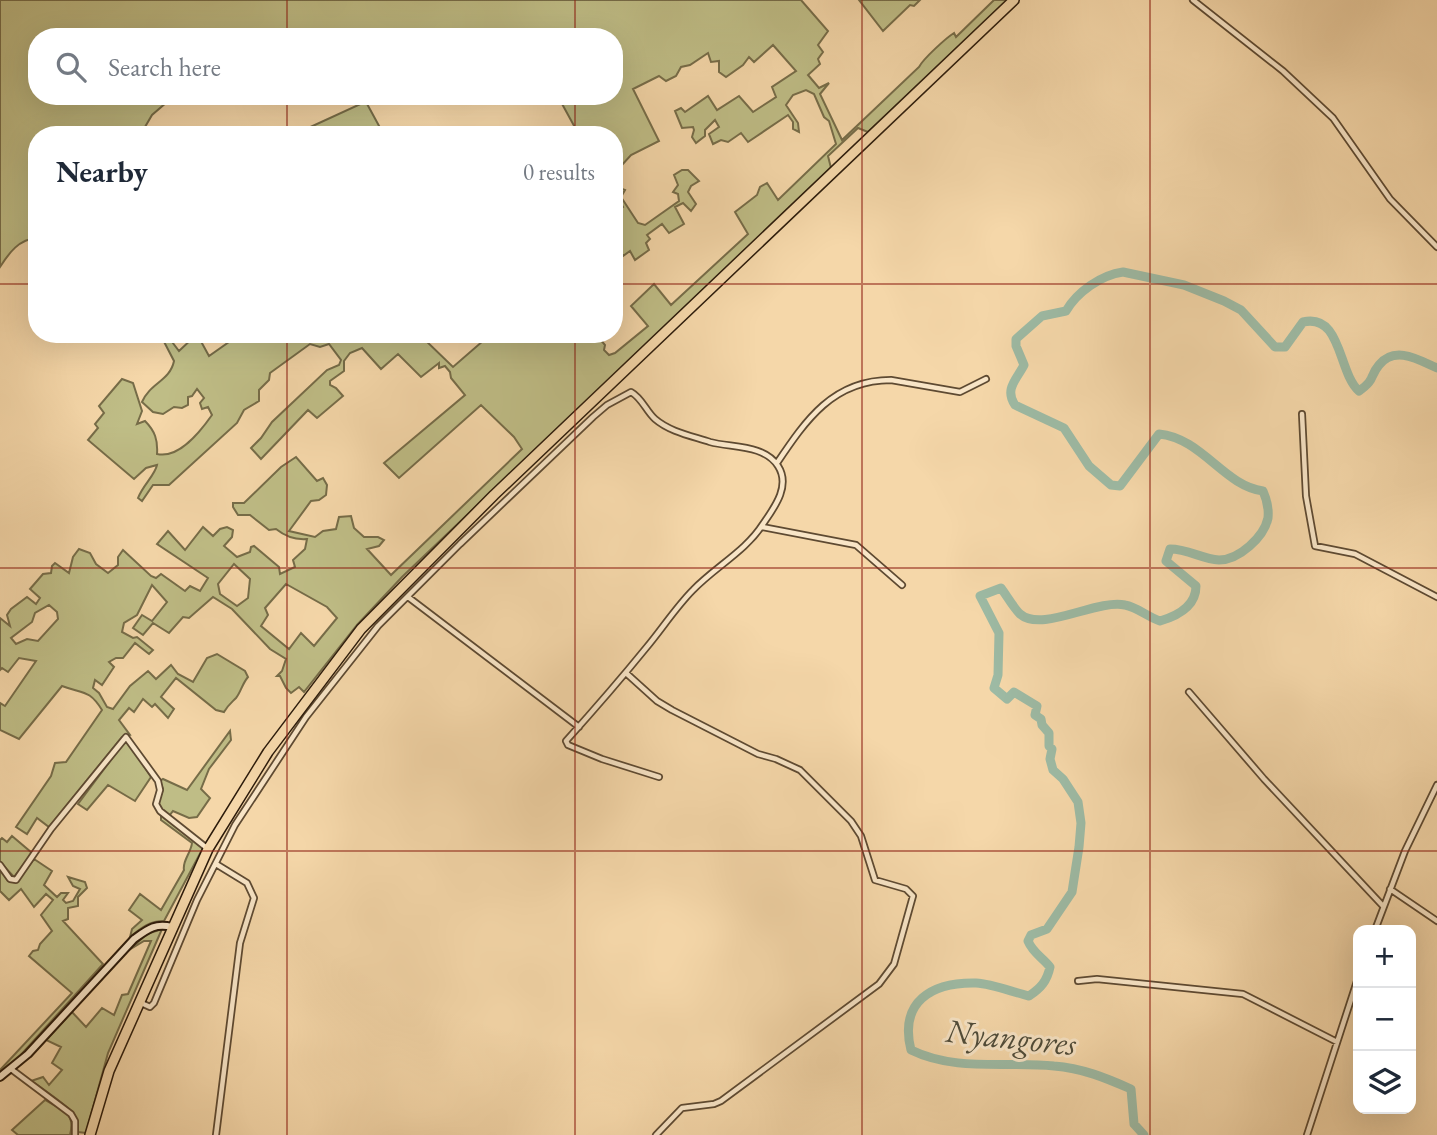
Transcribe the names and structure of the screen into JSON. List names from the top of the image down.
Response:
{
  "water": ["Nyangores"],
  "page": {
    "search": "Search here",
    "heading": ["Nearby", "0 results"],
    "map_buttons": ["+", "−"]
  }
}
